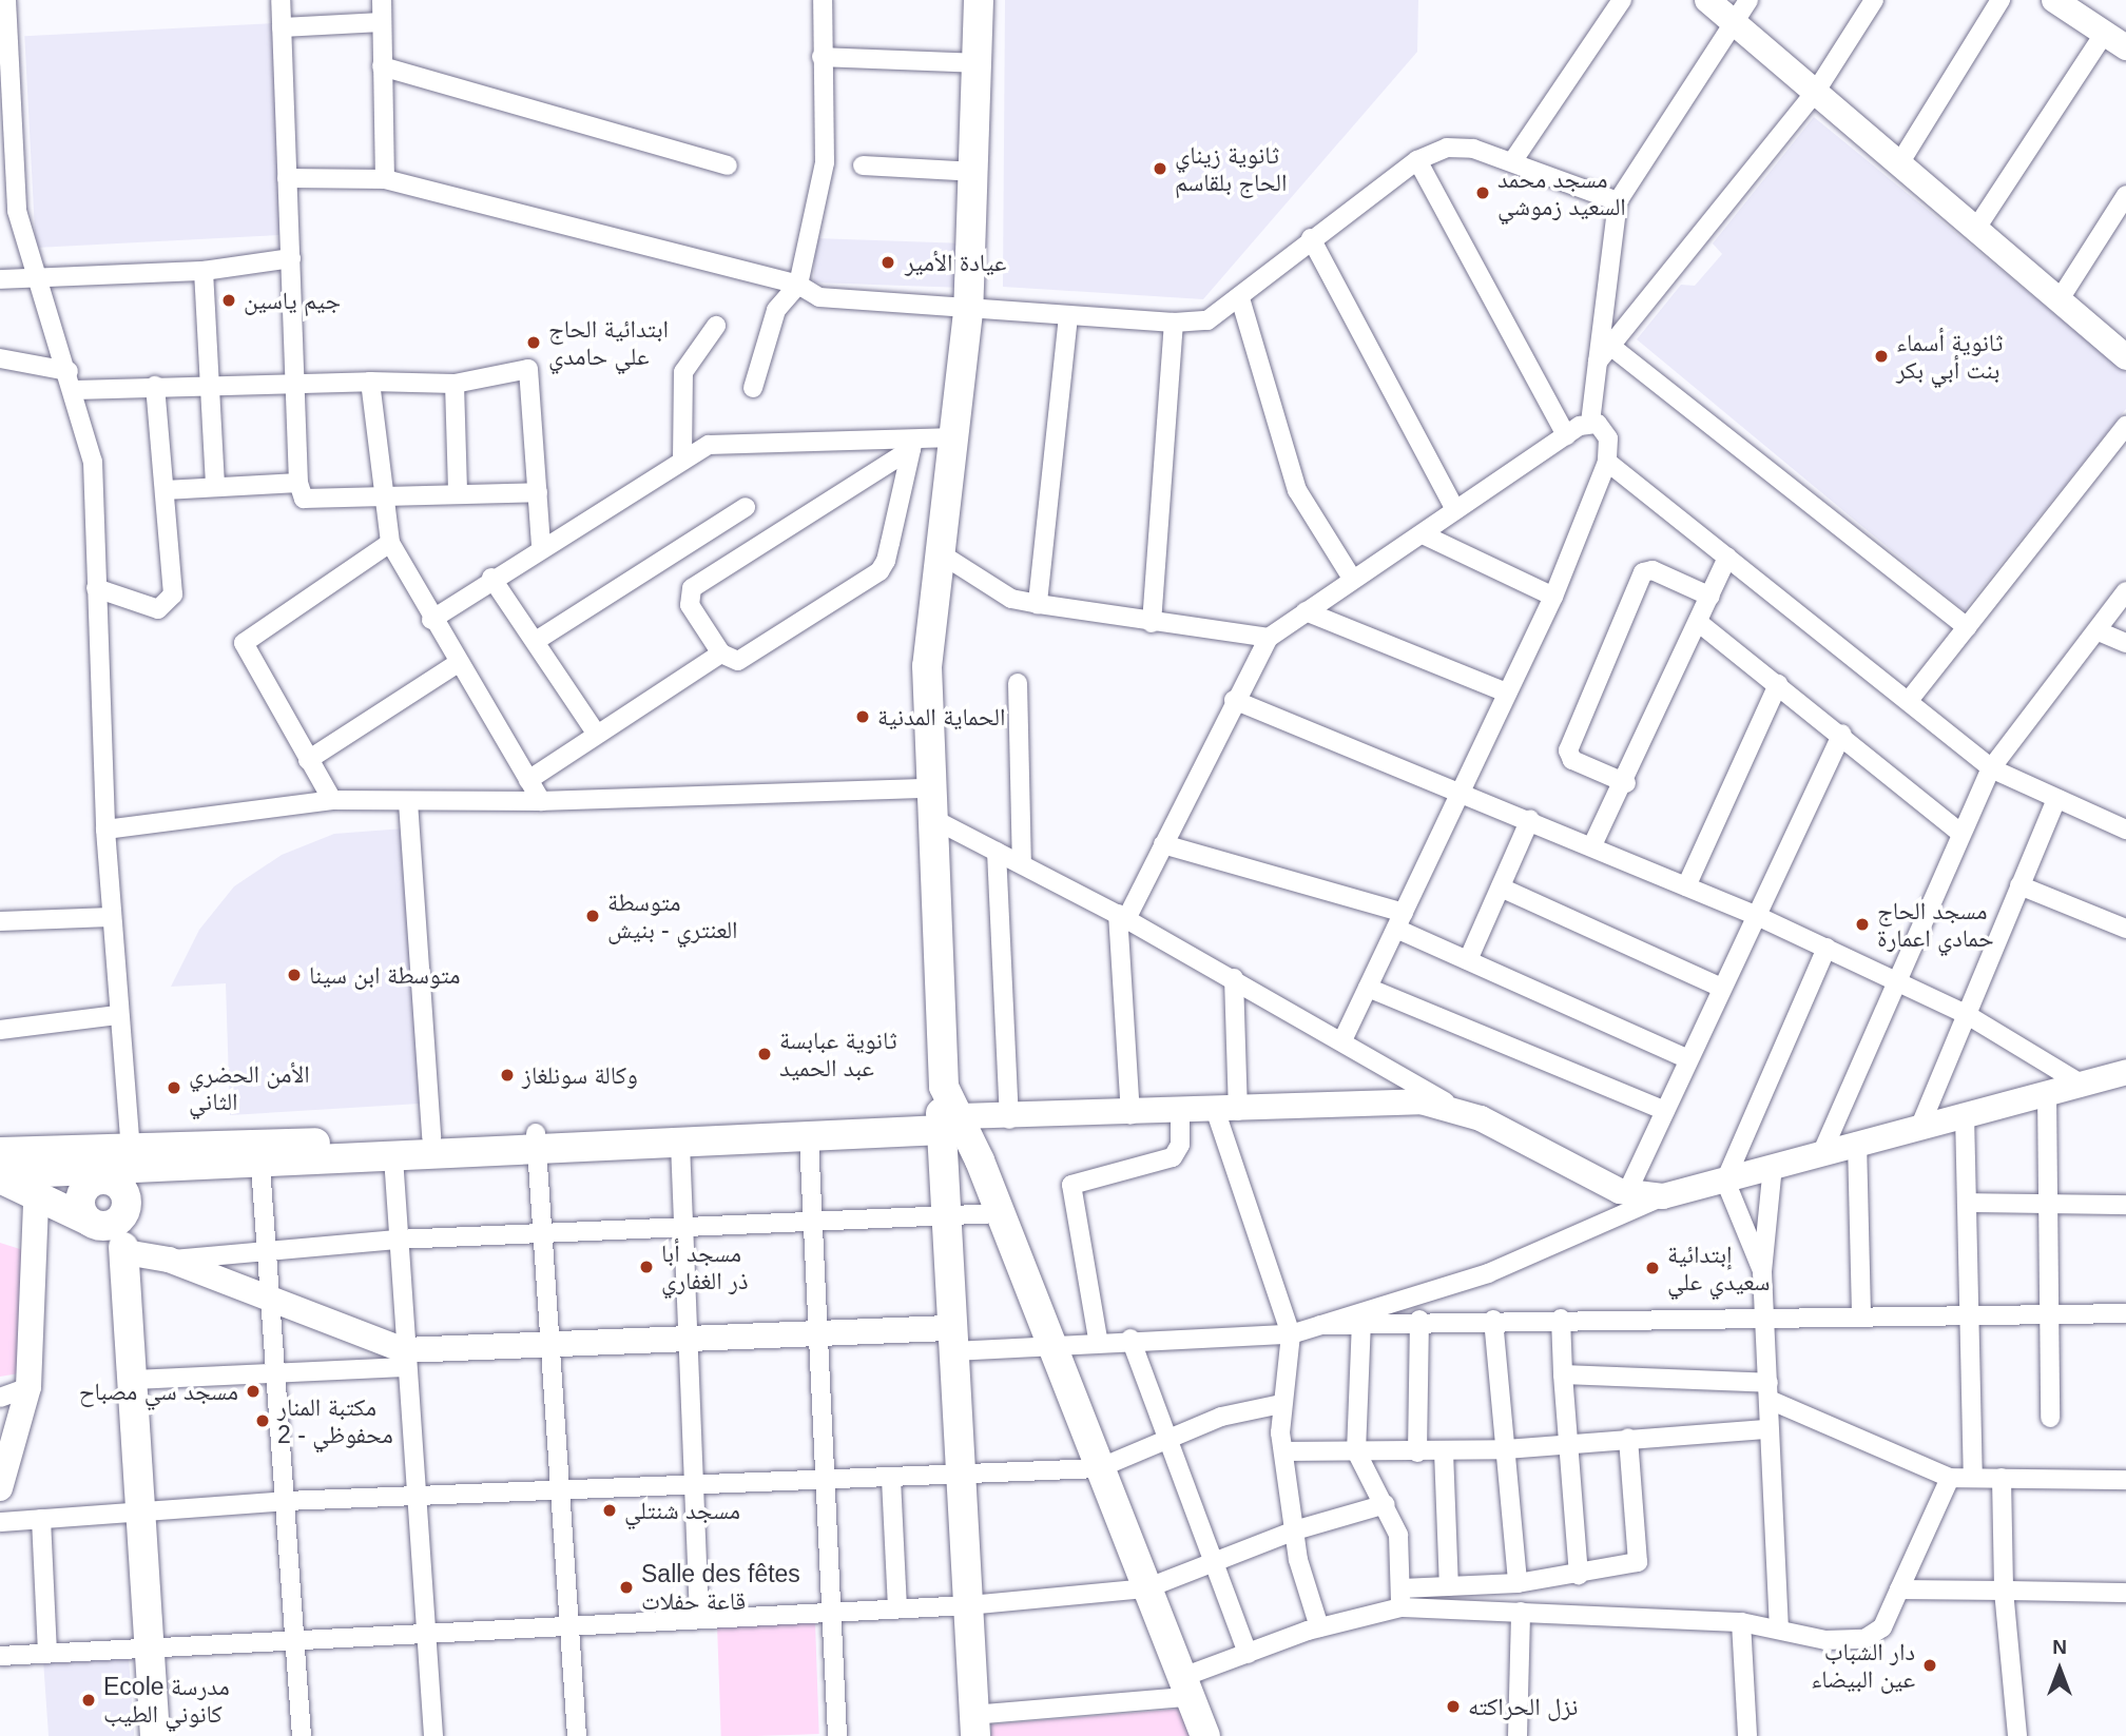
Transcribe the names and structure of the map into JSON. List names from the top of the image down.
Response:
{
  "places": [
    "ثانوية زيناي الحاج بلقاسم",
    "مسجد محمد السعيد زموشي",
    "عيادة الأمير",
    "جيم ياسين",
    "ابتدائية الحاج علي حامدي",
    "ثانوية أسماء بنت أبي بكر",
    "الحماية المدنية",
    "متوسطة العنتري - بنيش",
    "مسجد الحاج حمادي اعمارة",
    "متوسطة ابن سينا",
    "ثانوية عبابسة عبد الحميد",
    "وكالة سونلغاز",
    "الأمن الحضري الثاني",
    "مسجد أبا ذر الغفاري",
    "إبتدائية سعيدي علي",
    "مسجد سي مصباح",
    "مكتبة المنار 2 - محفوظي",
    "مسجد شنتلي",
    "Salle des fêtes قاعة حفلات",
    "دار الشباب عين البيضاء",
    "Ecole مدرسة كانوني الطيب",
    "نزل الحراكته"
  ],
  "north": "top"
}
